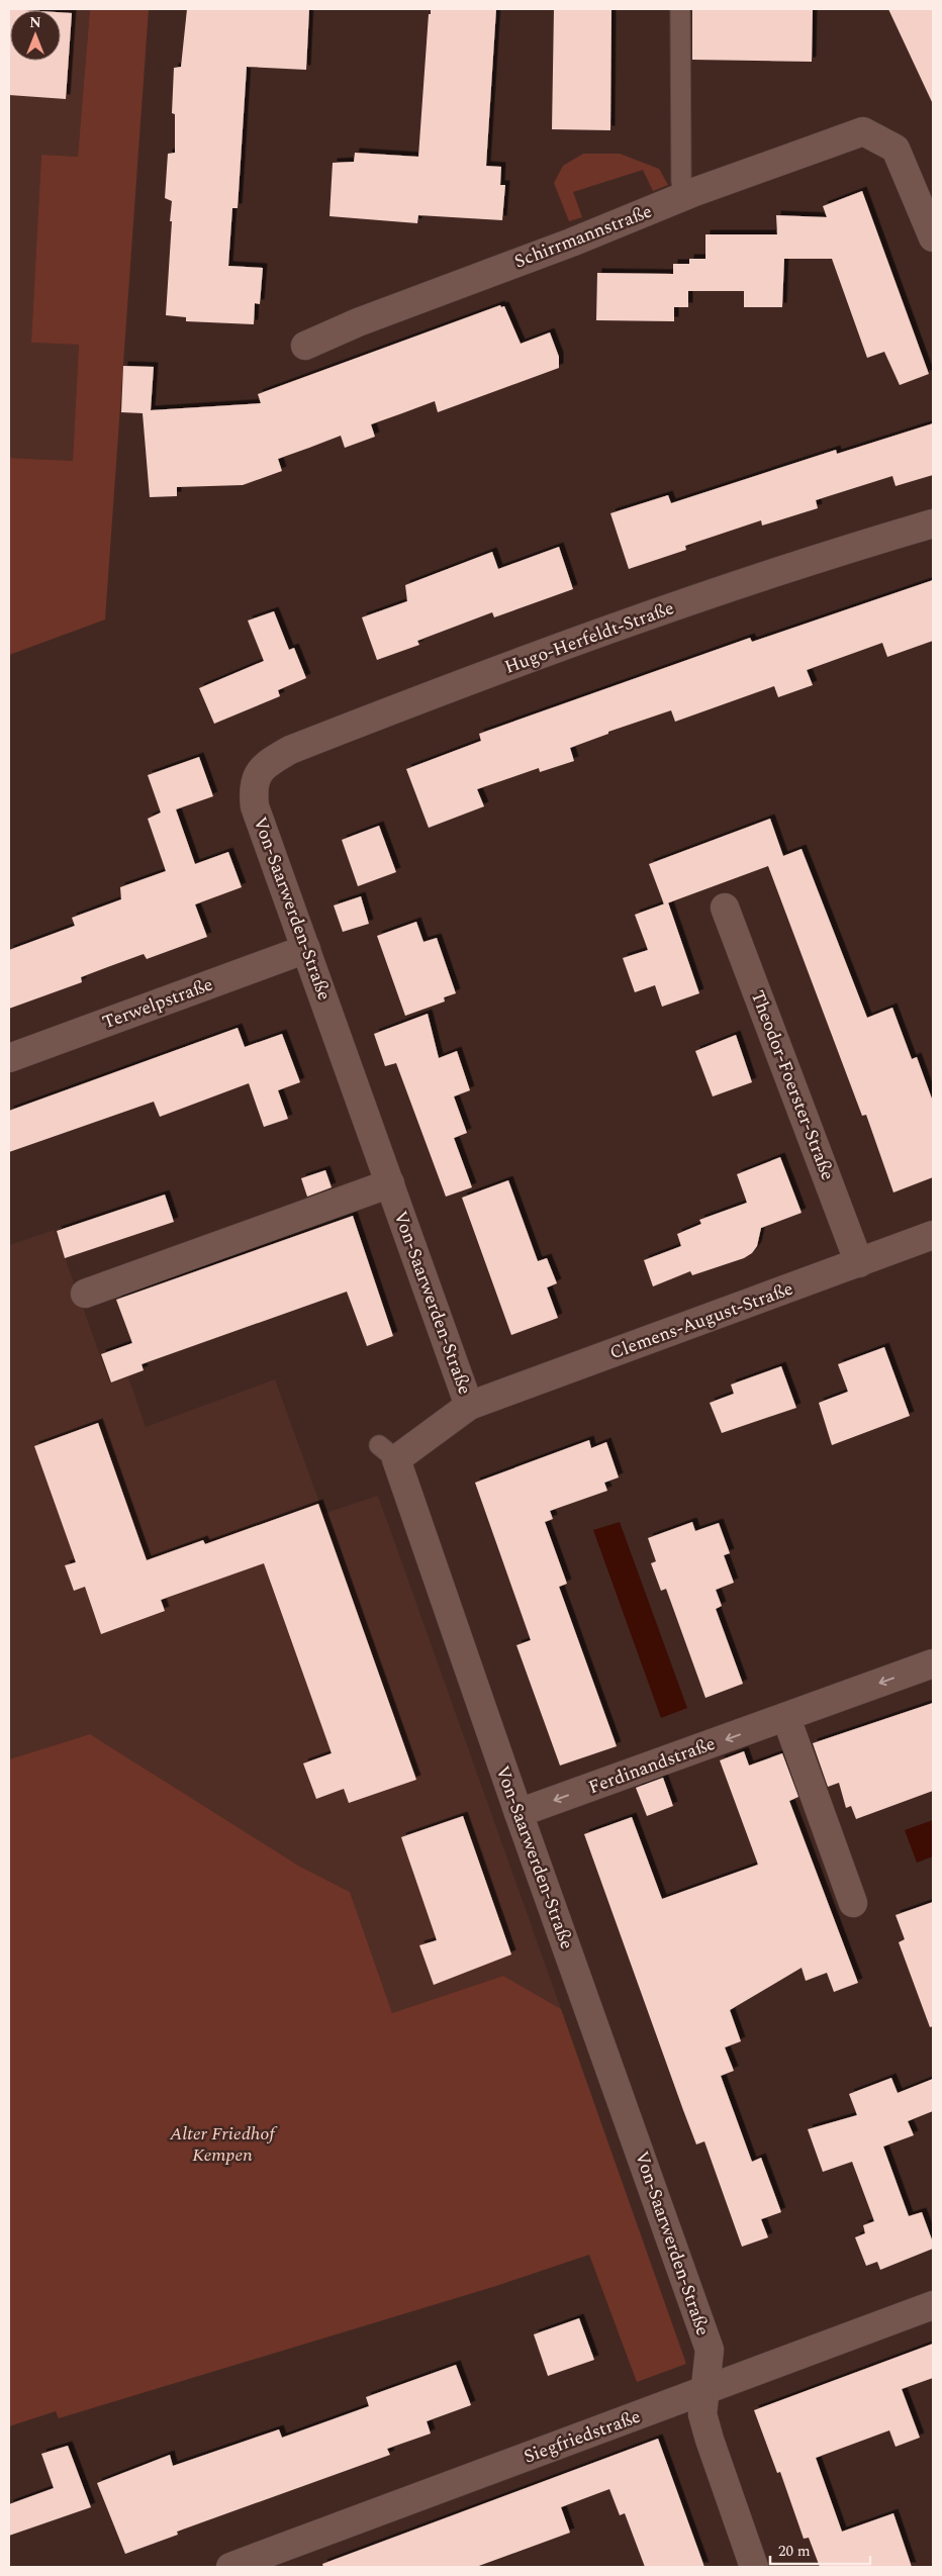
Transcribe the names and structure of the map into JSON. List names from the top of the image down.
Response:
{
  "streets": {
    "street": [
      "Schirrmannstraße",
      "Hugo-Herfeldt-Straße",
      "Von-Saarwerden-Straße",
      "Terwelpstraße",
      "Theodor-Foerster-Straße",
      "Clemens-August-Straße",
      "Ferdinandstraße",
      "Siegfriedstraße"
    ]
  },
  "crossings": [
    ["Hugo-Herfeldt-Straße", "Von-Saarwerden-Straße"],
    ["Von-Saarwerden-Straße", "Terwelpstraße"],
    ["Von-Saarwerden-Straße", "Clemens-August-Straße"],
    ["Von-Saarwerden-Straße", "Ferdinandstraße"],
    ["Von-Saarwerden-Straße", "Siegfriedstraße"],
    ["Theodor-Foerster-Straße", "Clemens-August-Straße"]
  ],
  "one_way": ["Ferdinandstraße"],
  "parks": ["Alter Friedhof Kempen"],
  "scale_bar": "20 m",
  "north": "top"
}
